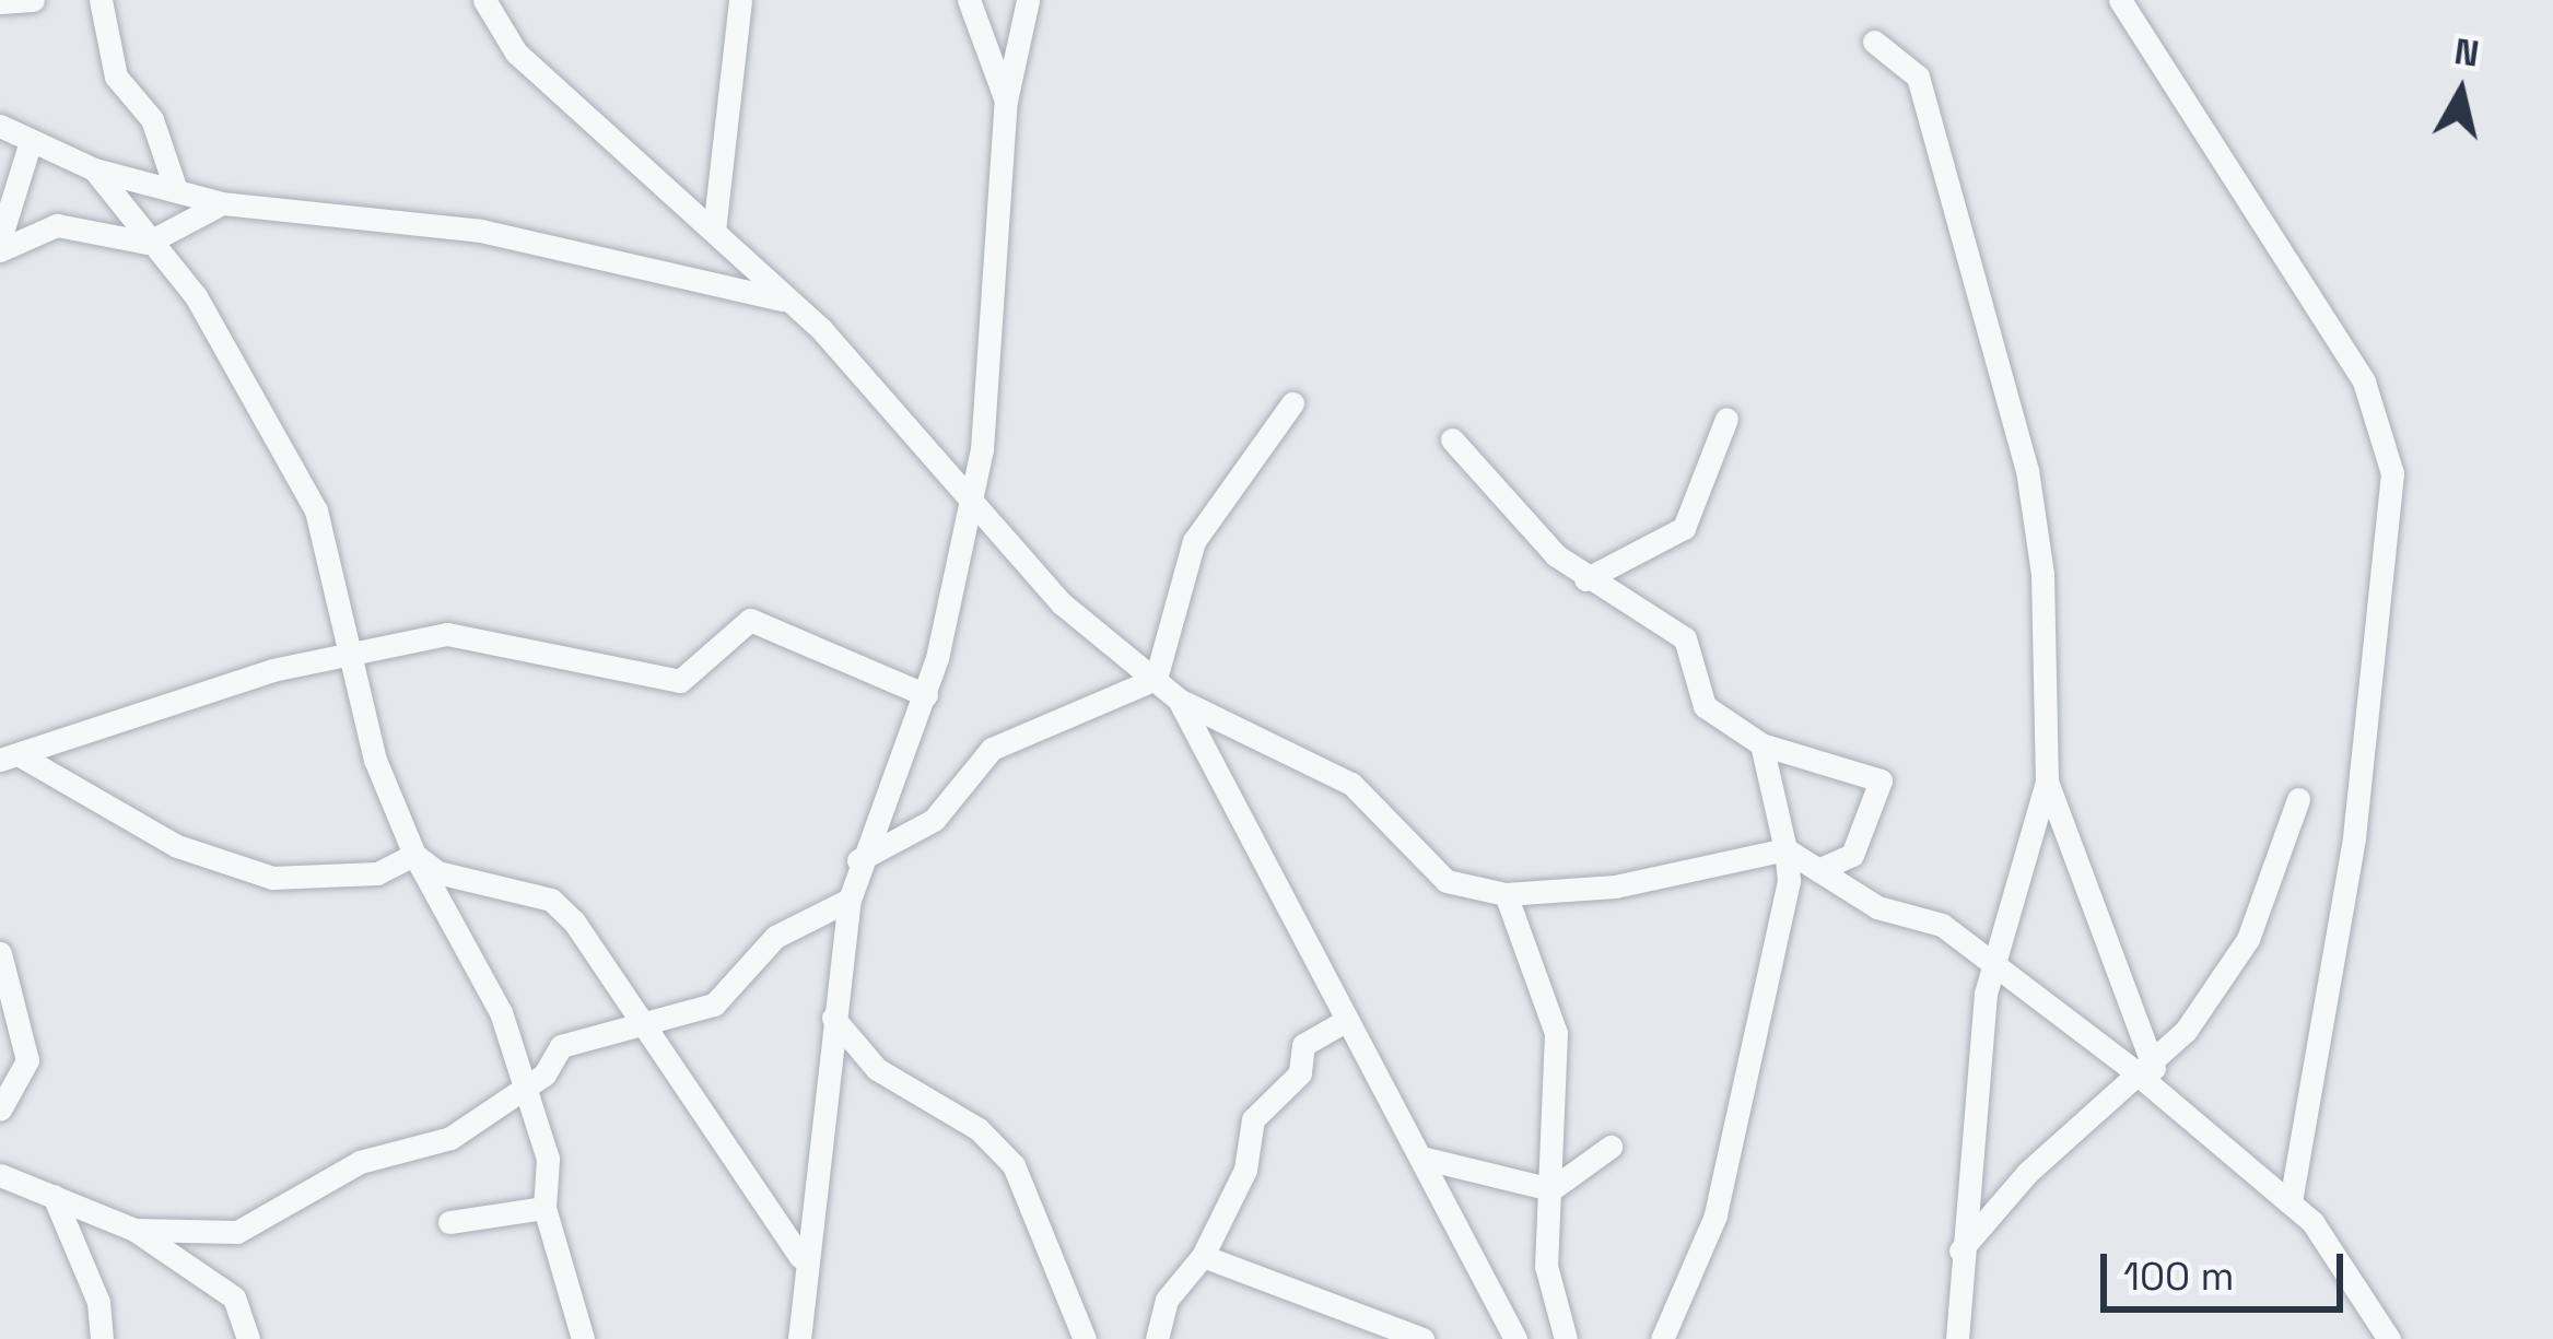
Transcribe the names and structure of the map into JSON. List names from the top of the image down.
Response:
{
  "scale_bar": "100 m",
  "north": "top"
}
